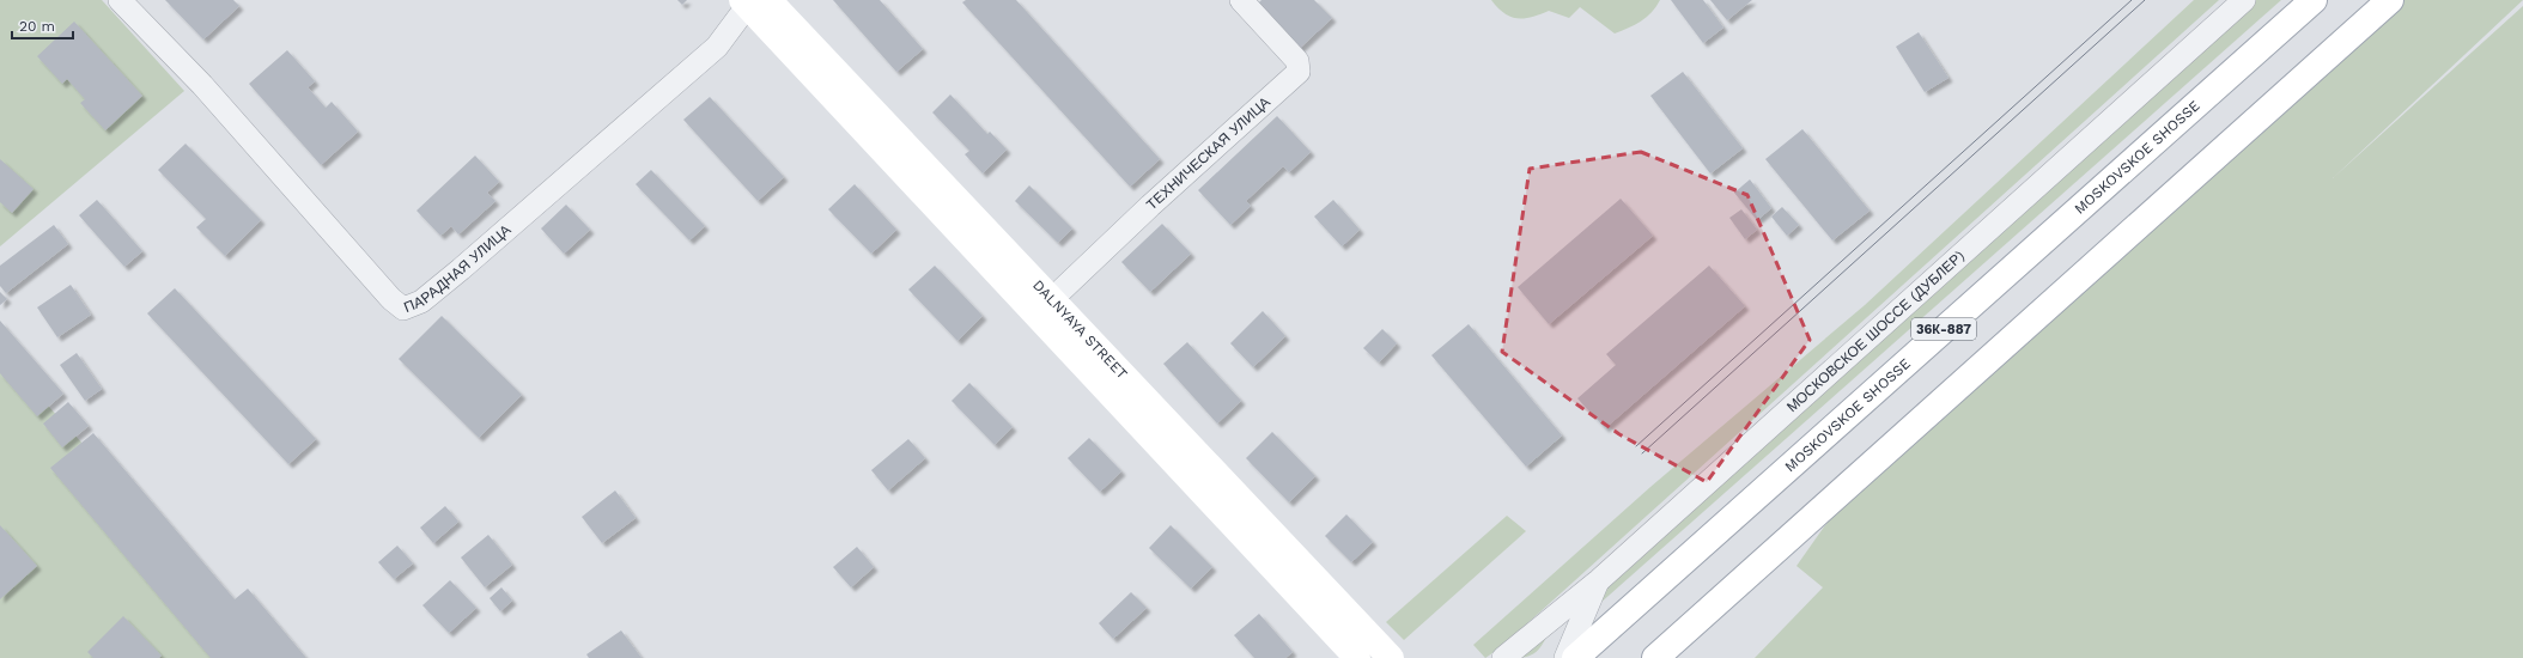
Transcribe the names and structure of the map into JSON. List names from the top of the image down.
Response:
{
  "streets": {
    "main road": ["MOSKOVSKOE SHOSSE", "DALNYAYA STREET", "36К-887"],
    "street": ["ТЕХНИЧЕСКАЯ УЛИЦА", "ПАРАДНАЯ УЛИЦА", "МОСКОВСКОЕ ШОССЕ (ДУБЛЕР)"]
  },
  "crossings": [
    ["ТЕХНИЧЕСКАЯ УЛИЦА", "DALNYAYA STREET"],
    ["ПАРАДНАЯ УЛИЦА", "DALNYAYA STREET"]
  ],
  "scale_bar": "20 m"
}
